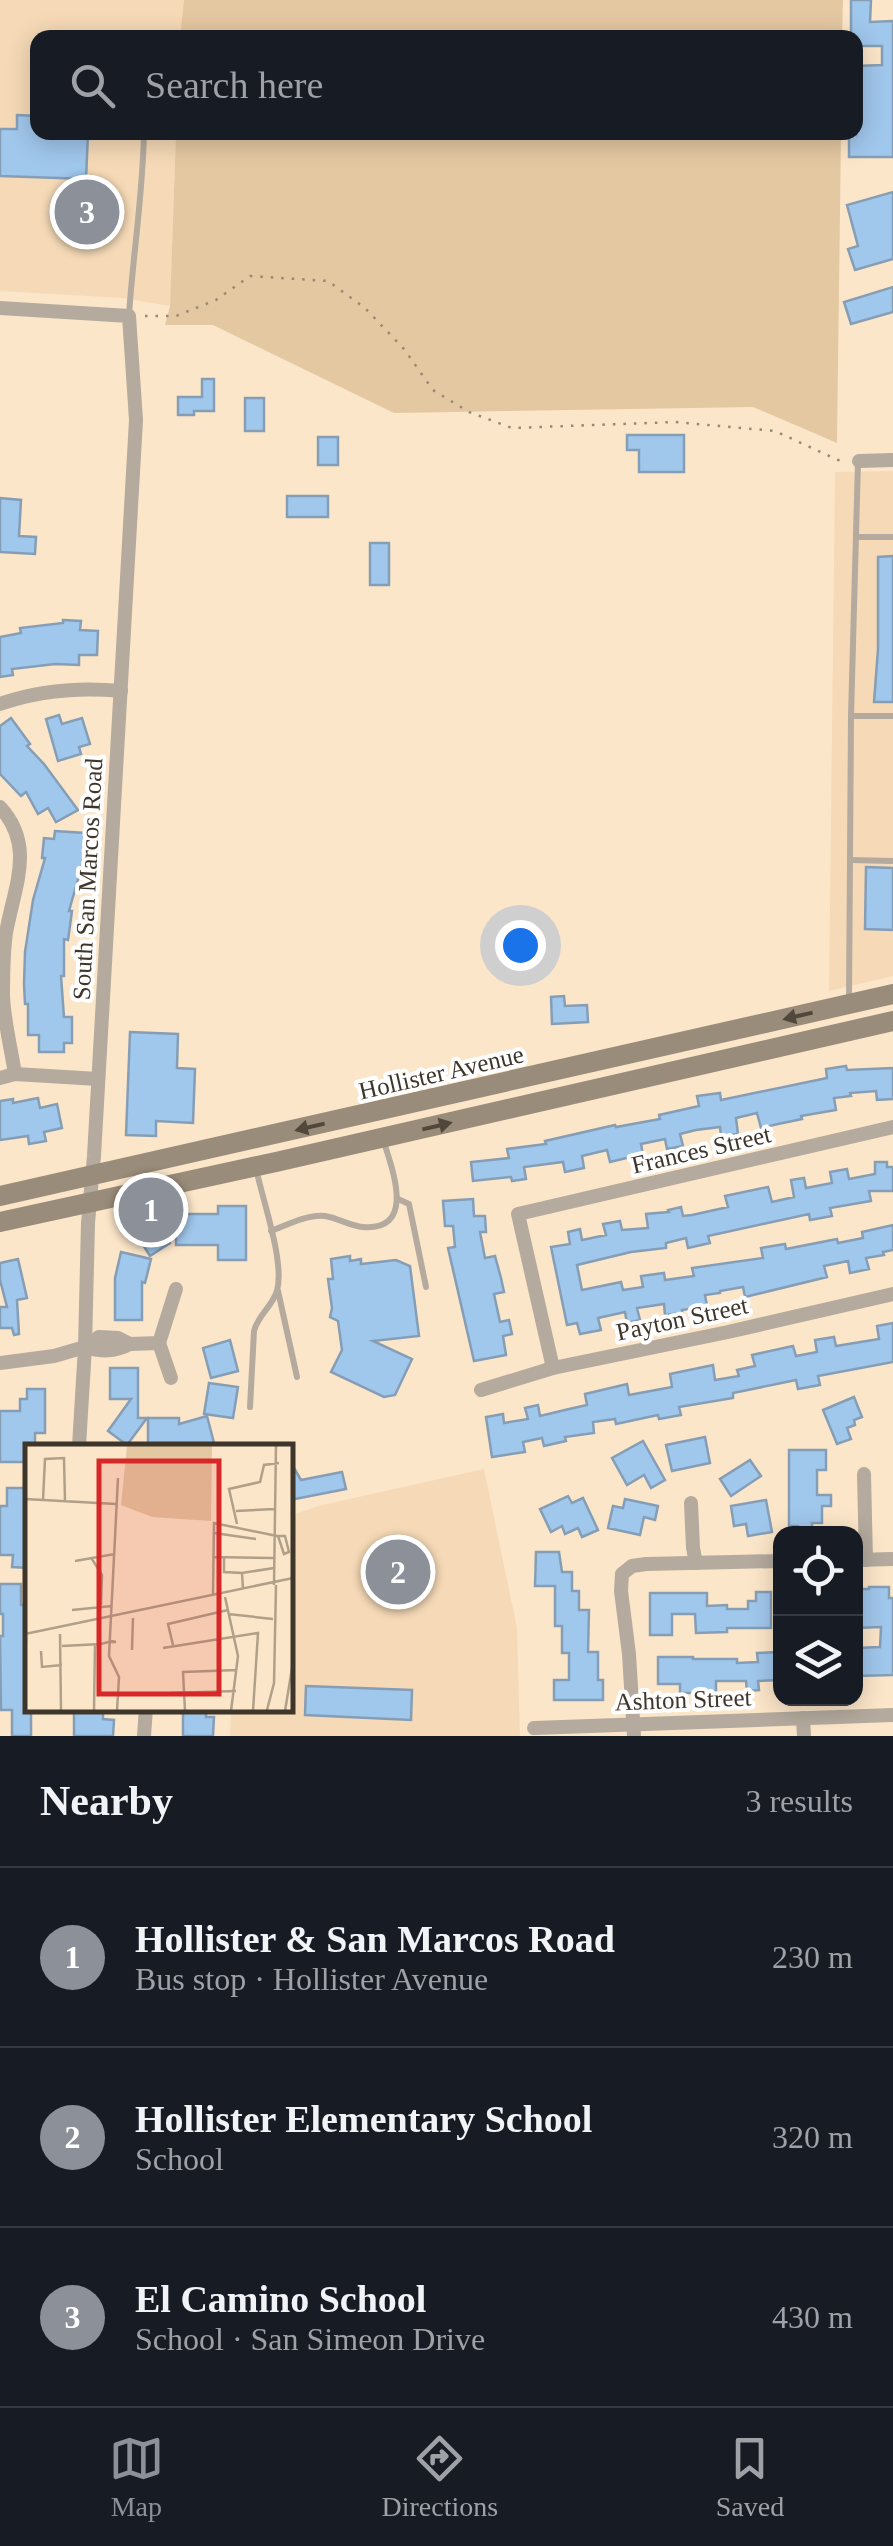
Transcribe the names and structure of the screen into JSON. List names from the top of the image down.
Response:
{
  "streets": {
    "main road": ["Hollister Avenue"],
    "street": [
      "South San Marcos Road",
      "Frances Street",
      "Payton Street",
      "Ashton Street"
    ]
  },
  "crossings": [
    ["South San Marcos Road", "Hollister Avenue"],
    ["Frances Street", "Payton Street"]
  ],
  "page": {
    "search": "Search here",
    "pins": ["3", "1", "2"],
    "heading": ["Nearby", "3 results"],
    "list": [
      {
        "mark": "1",
        "name": "Hollister & San Marcos Road",
        "note": "Bus stop · Hollister Avenue",
        "value": "230 m"
      },
      {
        "mark": "2",
        "name": "Hollister Elementary School",
        "note": "School",
        "value": "320 m"
      },
      {
        "mark": "3",
        "name": "El Camino School",
        "note": "School · San Simeon Drive",
        "value": "430 m"
      }
    ],
    "nav": ["Map", "Directions", "Saved"]
  }
}
